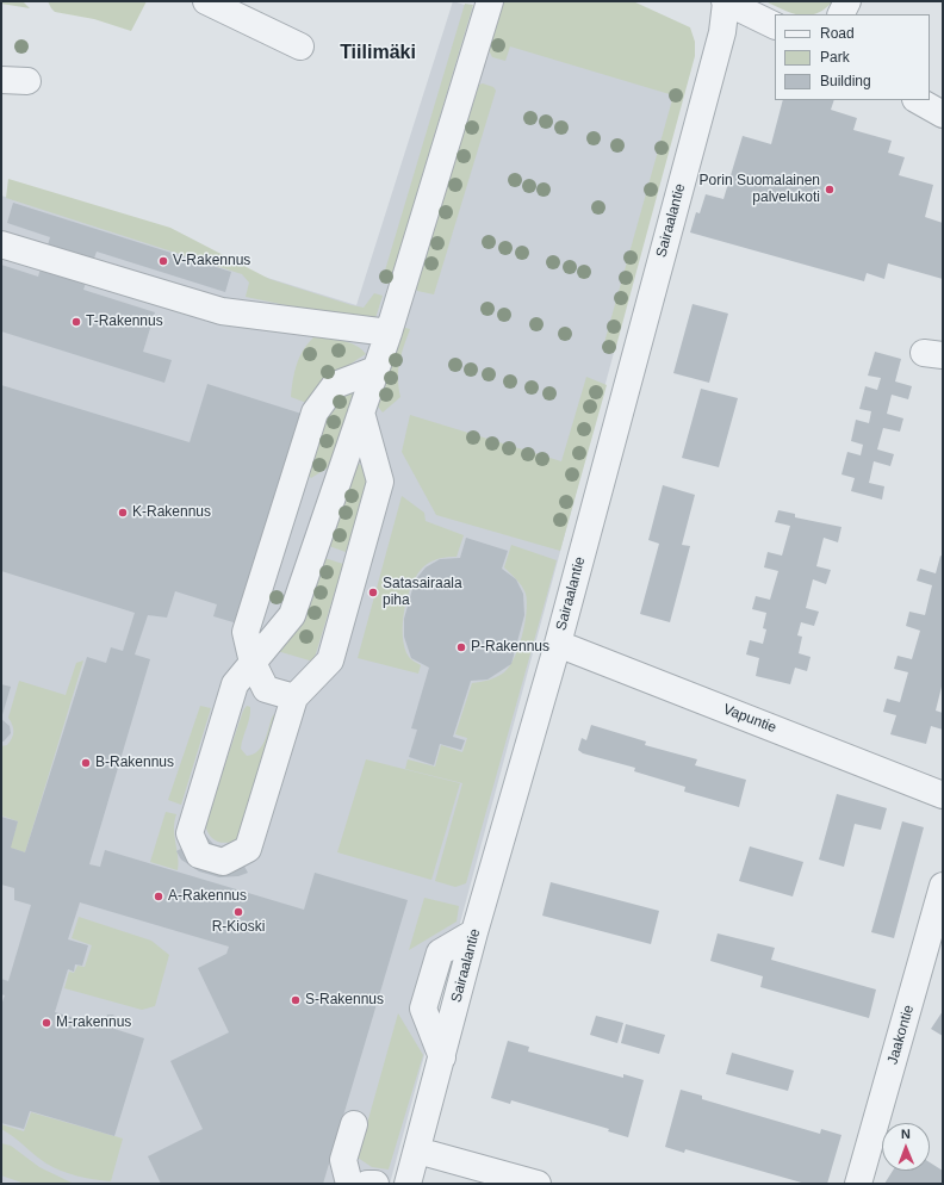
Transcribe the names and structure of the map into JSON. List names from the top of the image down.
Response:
{
  "streets": {
    "street": ["Sairaalantie", "Vapuntie", "Jaakontie"]
  },
  "crossings": [
    ["Sairaalantie", "Vapuntie"]
  ],
  "districts": ["Tiilimäki"],
  "places": [
    "Porin Suomalainen palvelukoti",
    "V-Rakennus",
    "T-Rakennus",
    "K-Rakennus",
    "Satasairaala piha",
    "P-Rakennus",
    "B-Rakennus",
    "A-Rakennus",
    "R-Kioski",
    "S-Rakennus",
    "M-rakennus"
  ],
  "legend": ["Road", "Park", "Building"],
  "north": "top"
}
